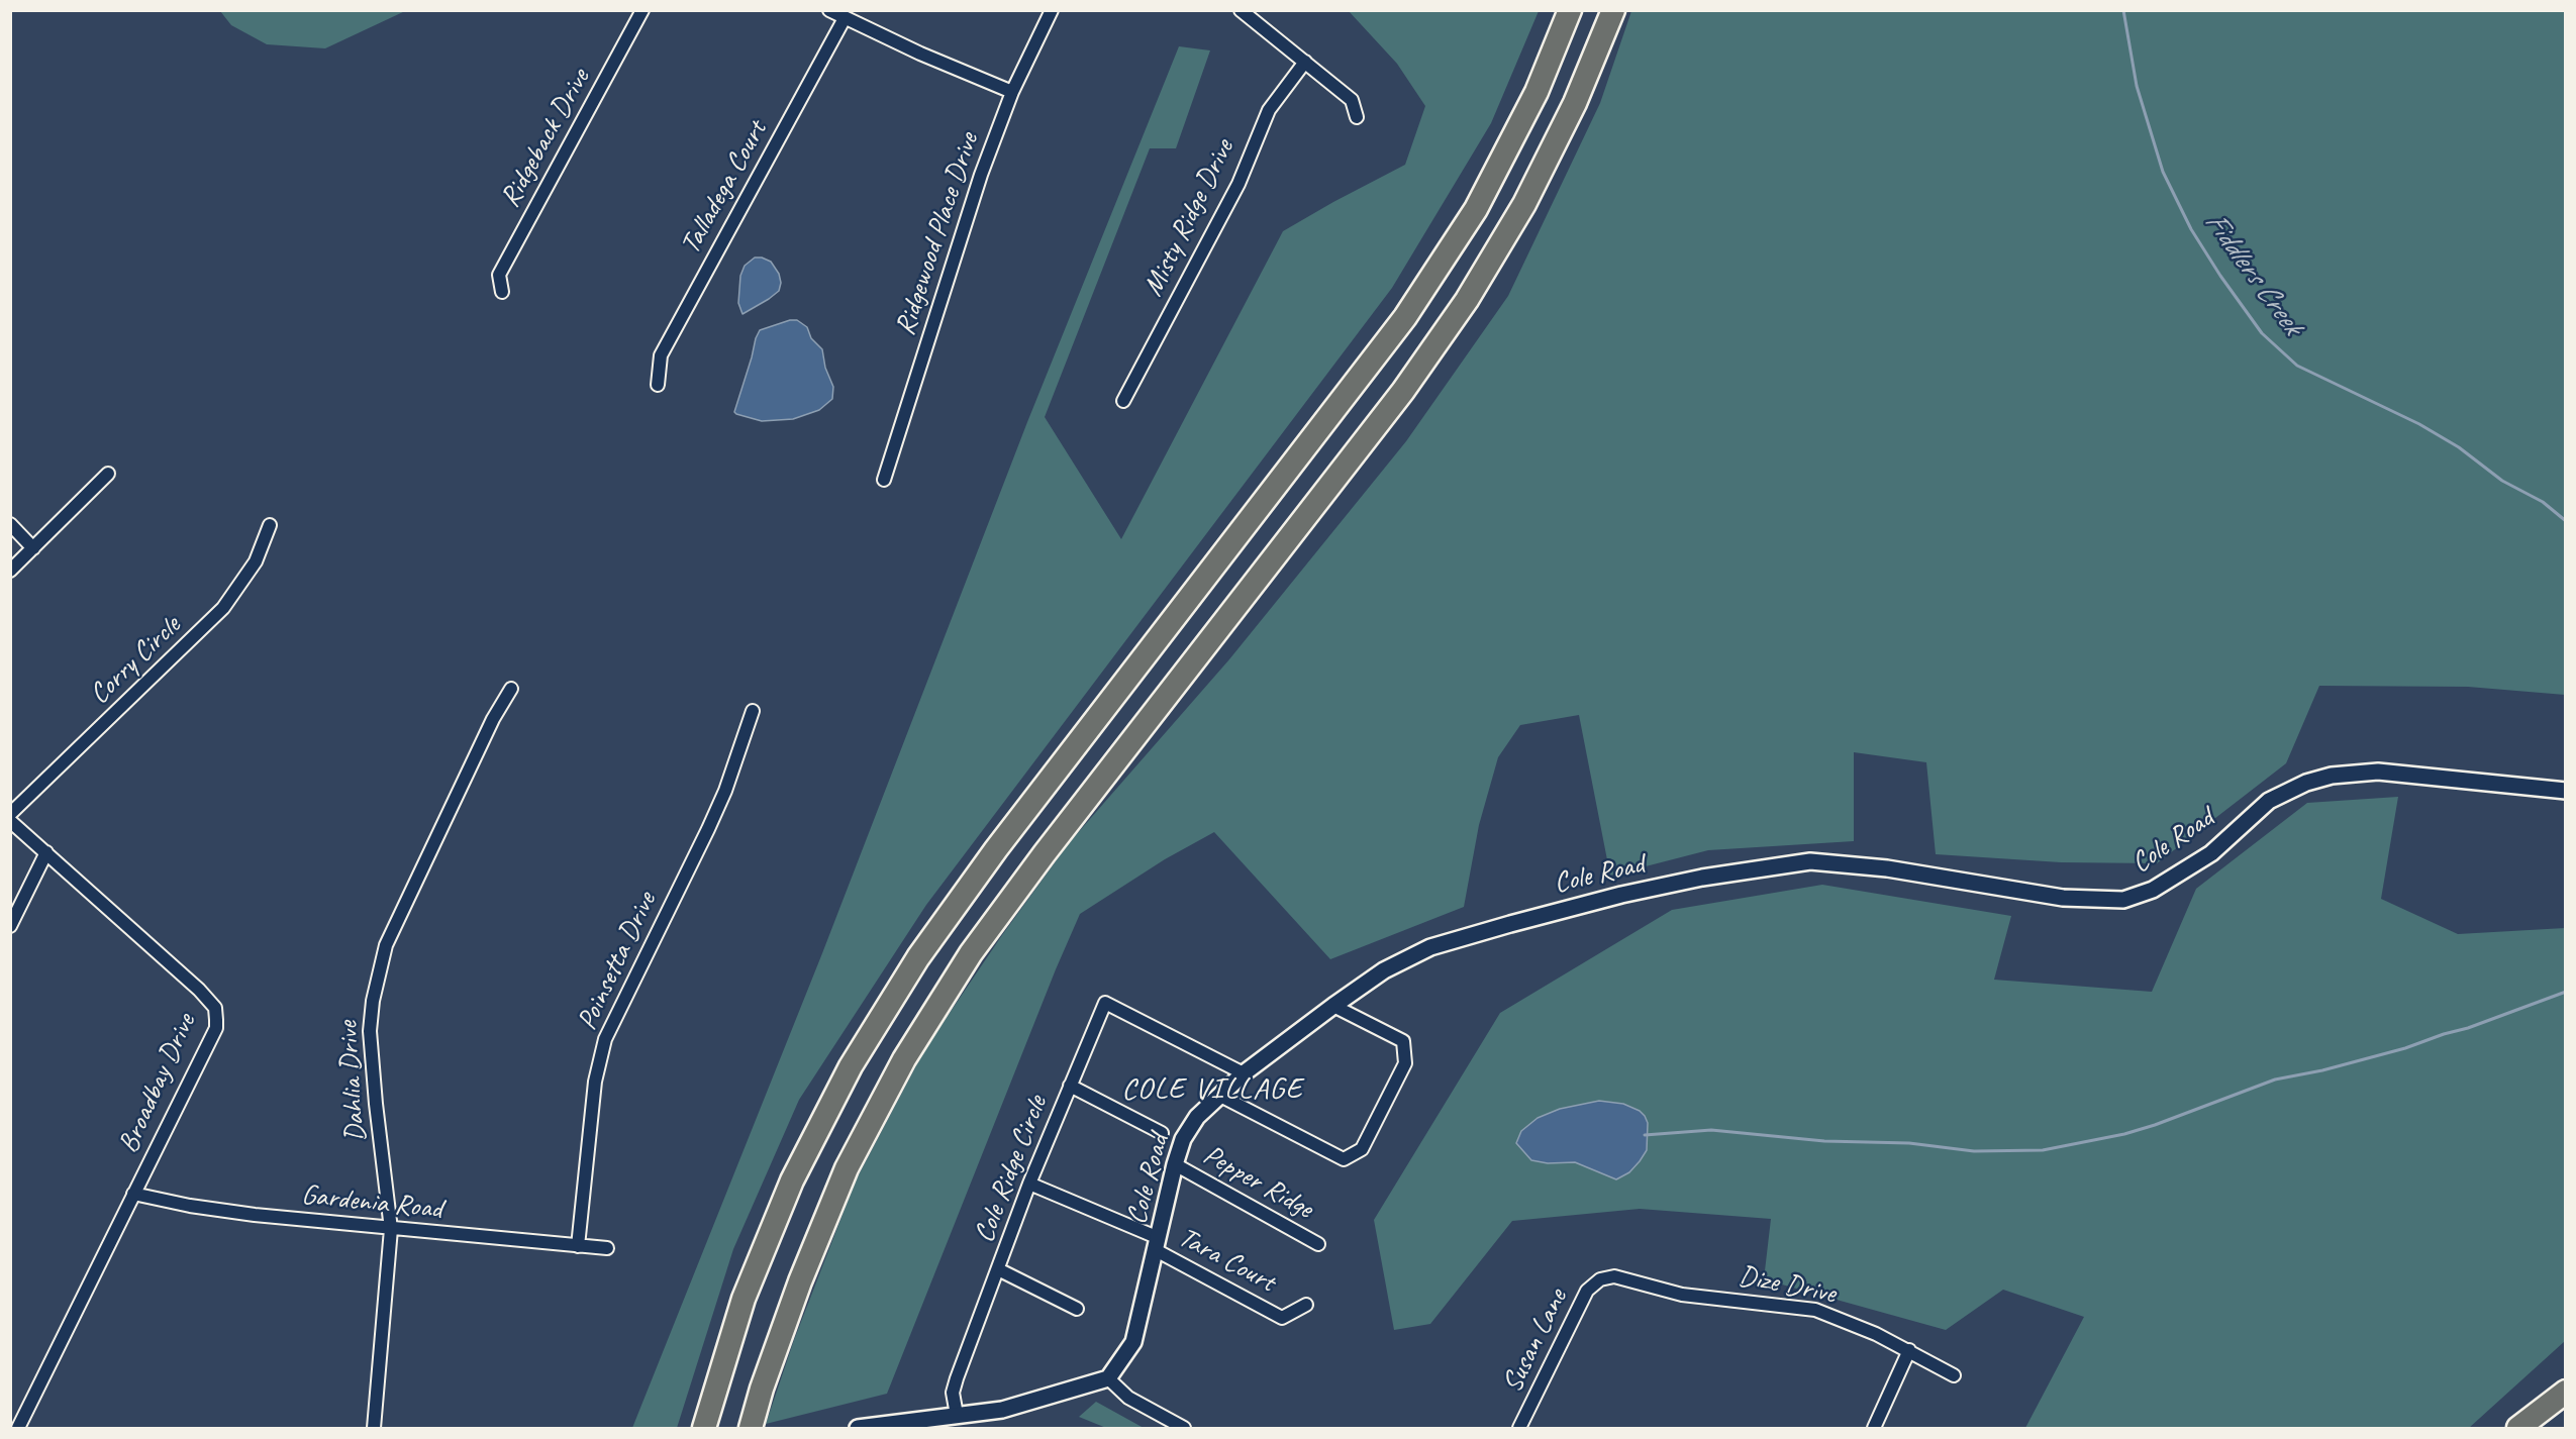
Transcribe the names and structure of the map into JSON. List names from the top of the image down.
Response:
{
  "streets": {
    "street": [
      "Ridgeback Drive",
      "Talladega Court",
      "Misty Ridge Drive",
      "Ridgewood Place Drive",
      "Corry Circle",
      "Cole Road",
      "Poinsetta Drive",
      "Dahlia Drive",
      "Broadbay Drive",
      "Cole Ridge Circle",
      "Pepper Ridge",
      "Gardenia Road",
      "Tara Court",
      "Dize Drive",
      "Susan Lane"
    ]
  },
  "crossings": [
    ["Cole Road", "Cole Ridge Circle"],
    ["Cole Road", "Pepper Ridge"],
    ["Cole Road", "Tara Court"],
    ["Poinsetta Drive", "Gardenia Road"],
    ["Dahlia Drive", "Gardenia Road"],
    ["Broadbay Drive", "Gardenia Road"],
    ["Dize Drive", "Susan Lane"]
  ],
  "districts": ["COLE VILLAGE"],
  "water": ["Fiddlers Creek"]
}
